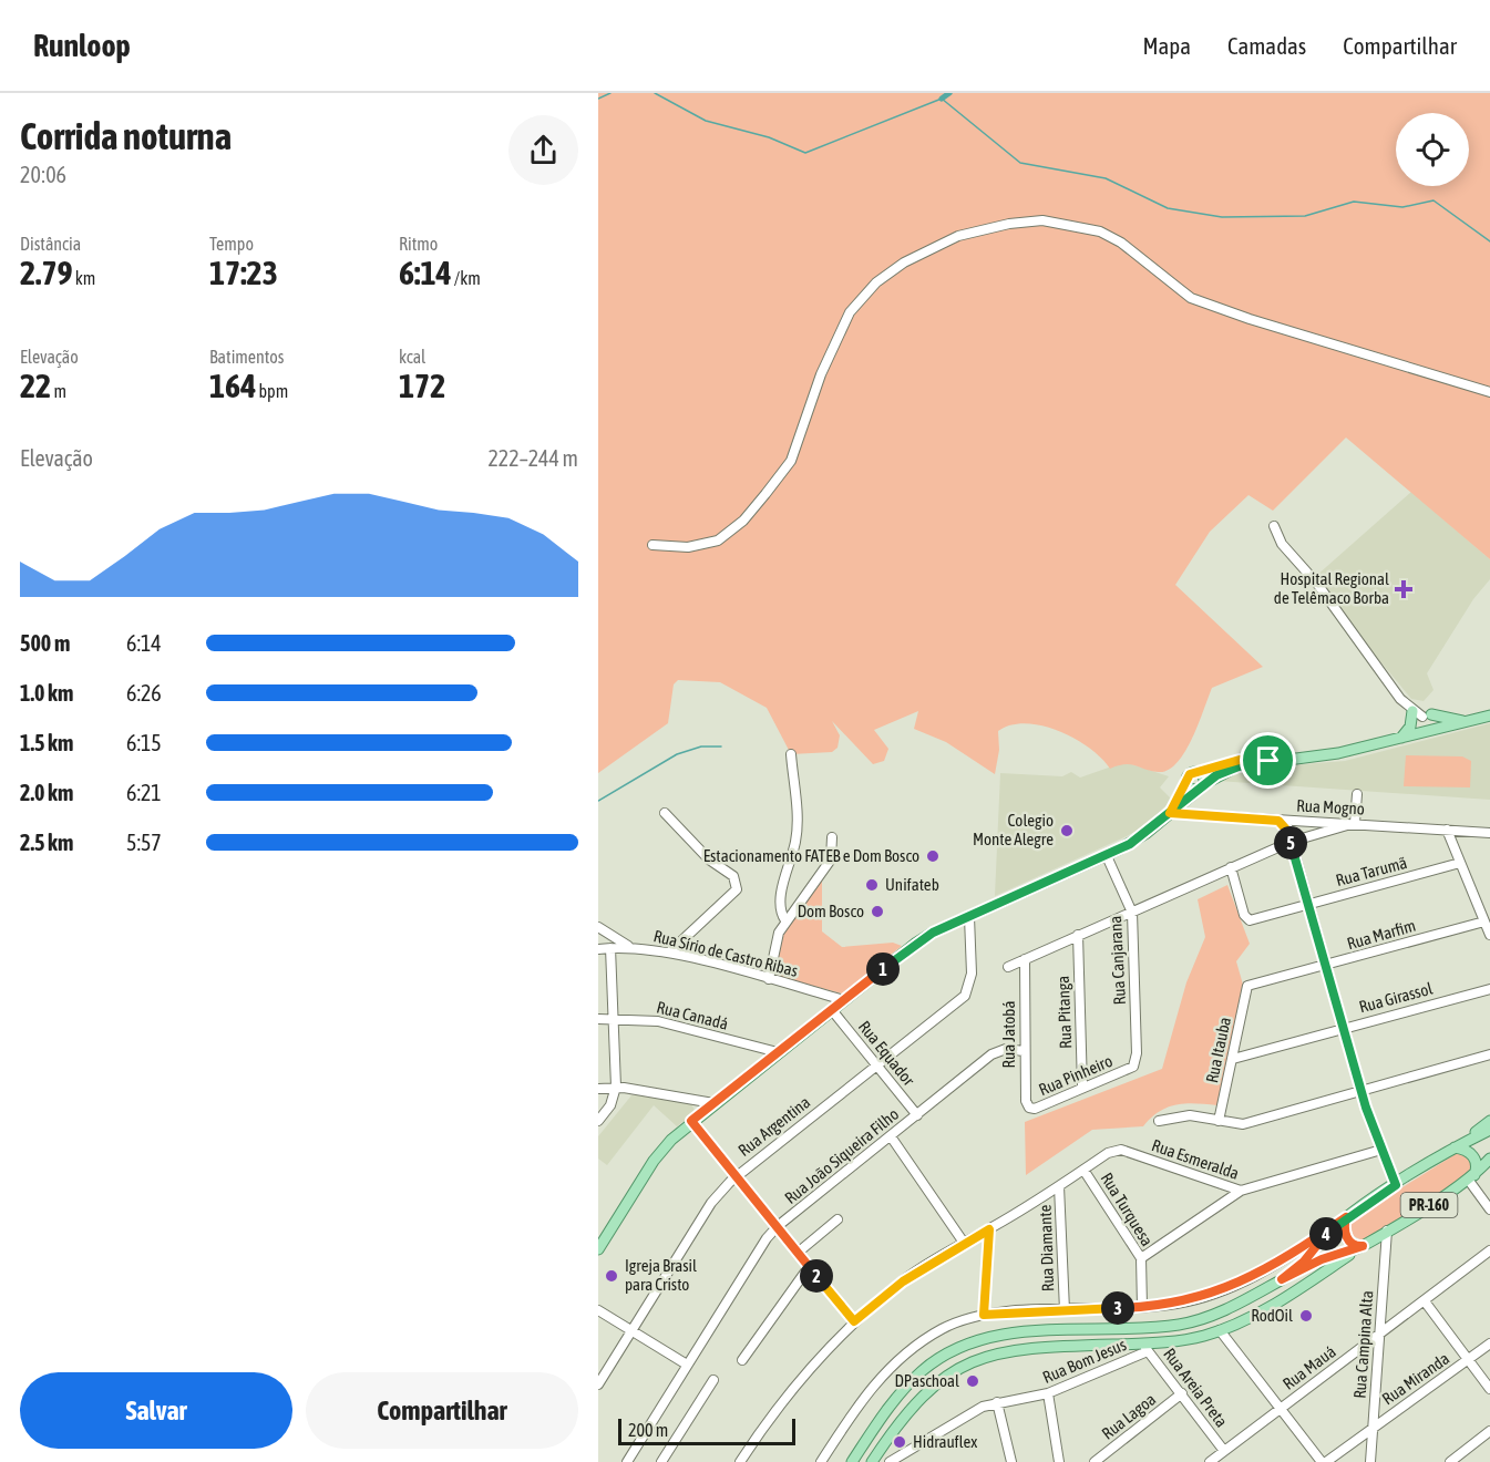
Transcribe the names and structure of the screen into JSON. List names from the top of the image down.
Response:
{
  "streets": {
    "main road": ["PR-160"],
    "street": [
      "Rua Mogno",
      "Rua Tarumã",
      "Rua Marfim",
      "Rua Sírio de Castro Ribas",
      "Rua Canjarana",
      "Rua Girassol",
      "Rua Pitanga",
      "Rua Canadá",
      "Rua Jatobá",
      "Rua Itauba",
      "Rua Equador",
      "Rua Pinheiro",
      "Rua Argentina",
      "Rua João Siqueira Filho",
      "Rua Esmeralda",
      "Rua Turquesa",
      "Rua Diamante",
      "Rua Campina Alta",
      "Rua Bom Jesus",
      "Rua Mauá",
      "Rua Miranda",
      "Rua Areia Preta",
      "Rua Lagoa"
    ]
  },
  "crossings": [
    ["Rua Marfim", "Rua Itauba"],
    ["Rua Canjarana", "Rua Pinheiro"],
    ["Rua Girassol", "Rua Itauba"],
    ["Rua Pitanga", "Rua Pinheiro"],
    ["Rua Jatobá", "Rua Pinheiro"],
    ["Rua Jatobá", "Rua João Siqueira Filho"],
    ["Rua Equador", "Rua Argentina"],
    ["Rua Equador", "Rua João Siqueira Filho"],
    ["Rua Esmeralda", "Rua Turquesa"],
    ["PR-160", "Rua Campina Alta"],
    ["Rua Campina Alta", "Rua Mauá"],
    ["Rua Campina Alta", "Rua Miranda"],
    ["Rua Bom Jesus", "Rua Areia Preta"],
    ["Rua Mauá", "Rua Areia Preta"],
    ["Rua Areia Preta", "Rua Lagoa"]
  ],
  "places": {
    "health": ["Hospital Regional de Telêmaco Borba"],
    "other": [
      "Colegio Monte Alegre",
      "Estacionamento FATEB e Dom Bosco",
      "Unifateb",
      "Dom Bosco",
      "Igreja Brasil para Cristo",
      "RodOil",
      "DPaschoal",
      "Hidrauflex"
    ]
  },
  "scale_bar": "200 m",
  "page": {
    "header": "Runloop",
    "nav": ["Mapa", "Camadas", "Compartilhar"],
    "heading": ["Corrida noturna", "20:06"],
    "stats": [
      ["Distância", "2.79 km"],
      ["Tempo", "17:23"],
      ["Ritmo", "6:14 /km"],
      ["Elevação", "22 m"],
      ["Batimentos", "164 bpm"],
      ["kcal", "172"]
    ],
    "chart": ["Elevação", "222–244 m"],
    "list": [
      {
        "name": "500 m",
        "note": "6:14"
      },
      {
        "name": "1.0 km",
        "note": "6:26"
      },
      {
        "name": "1.5 km",
        "note": "6:15"
      },
      {
        "name": "2.0 km",
        "note": "6:21"
      },
      {
        "name": "2.5 km",
        "note": "5:57"
      }
    ],
    "pins": [
      "5",
      "1",
      "4",
      "2",
      "3"
    ],
    "buttons": ["Salvar", "Compartilhar"],
    "scale": "200 m"
  }
}
